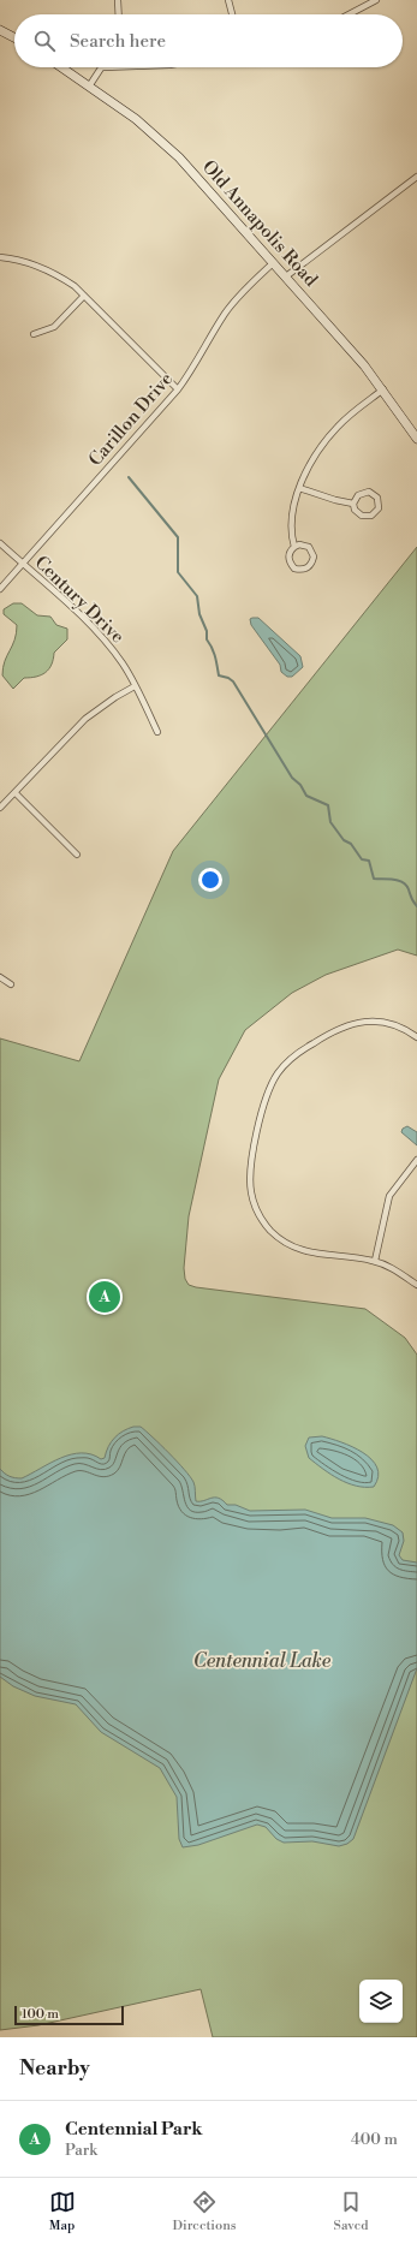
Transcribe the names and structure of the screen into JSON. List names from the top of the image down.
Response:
{
  "streets": {
    "street": ["Old Annapolis Road", "Carillon Drive", "Century Drive"]
  },
  "crossings": [
    ["Old Annapolis Road", "Carillon Drive"],
    ["Carillon Drive", "Century Drive"]
  ],
  "water": ["Centennial Lake"],
  "scale_bar": "100 m",
  "page": {
    "search": "Search here",
    "pins": "A",
    "scale": "100 m",
    "heading": "Nearby",
    "list": [
      {
        "mark": "A",
        "name": "Centennial Park",
        "note": "Park",
        "value": "400 m"
      }
    ],
    "nav": ["Map", "Directions", "Saved"]
  }
}
